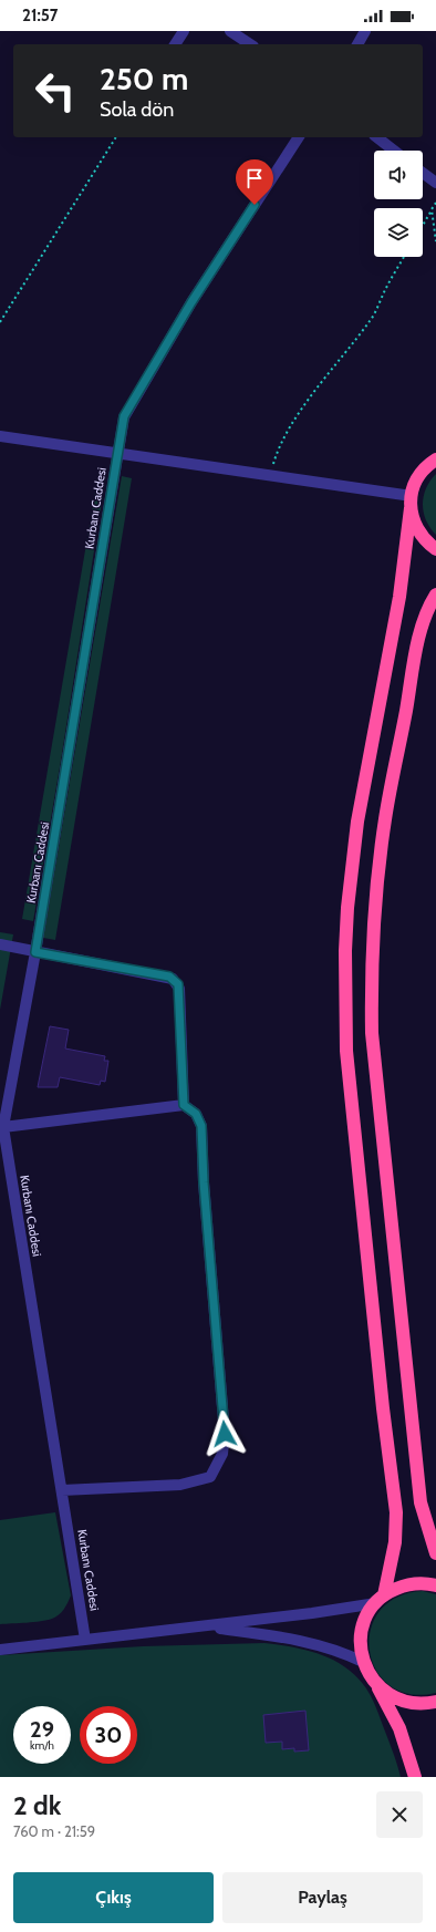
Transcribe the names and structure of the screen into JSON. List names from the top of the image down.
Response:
{
  "streets": {
    "street": ["Kurbanı Caddesi"]
  },
  "page": {
    "status": "21:57",
    "turn": ["250 m", "Sola dön"],
    "speed": "29 km/h",
    "limit": "30",
    "heading": ["2 dk", "760 m · 21:59"],
    "buttons": ["Çıkış", "Paylaş"]
  }
}
